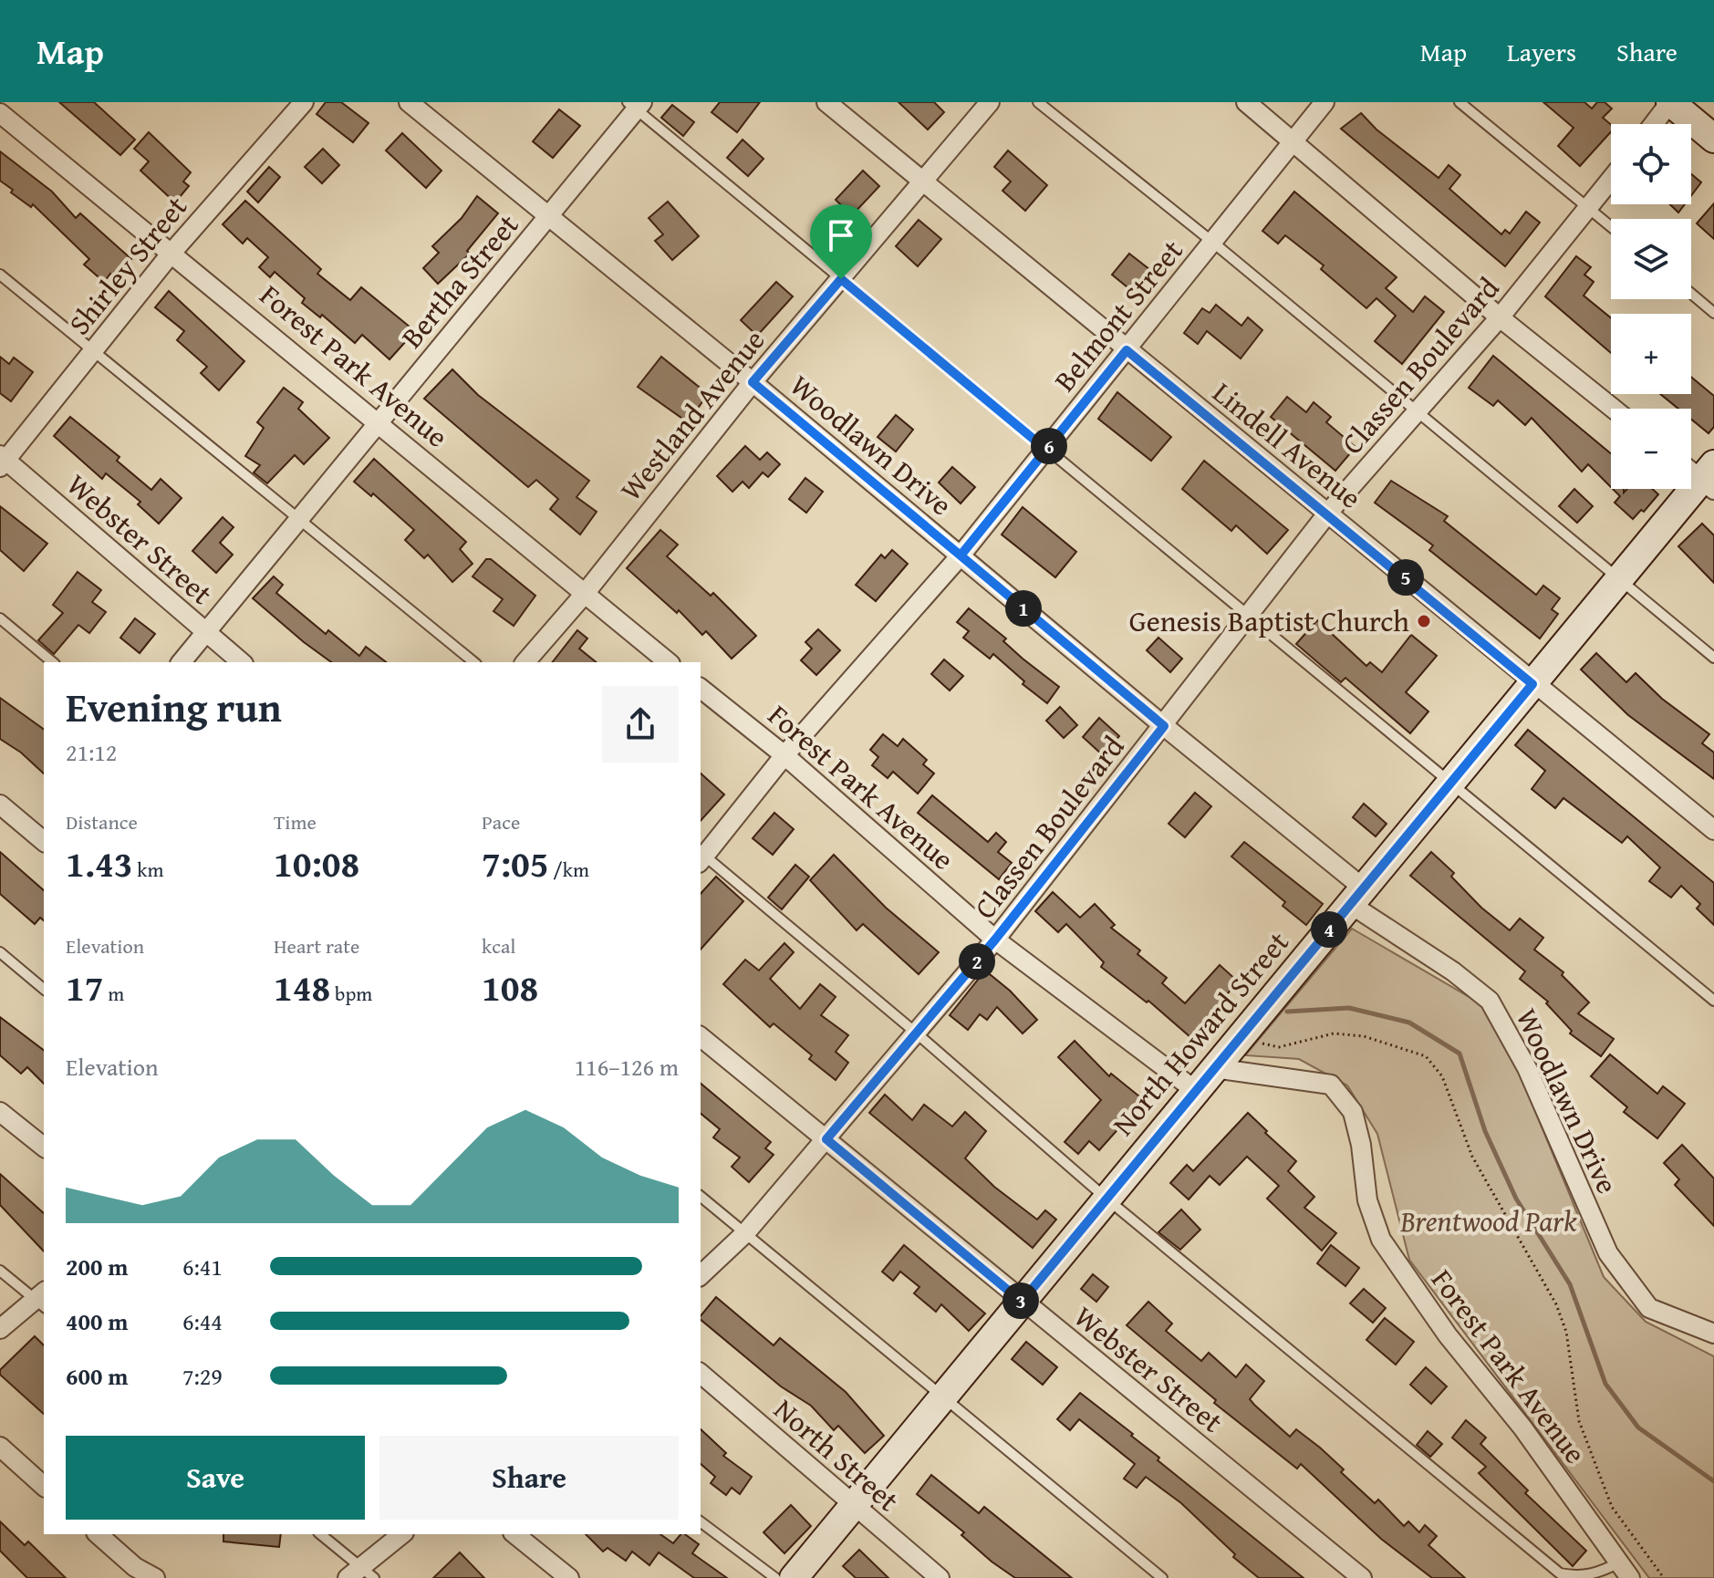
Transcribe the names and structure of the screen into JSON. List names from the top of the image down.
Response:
{
  "streets": {
    "street": [
      "Shirley Street",
      "Bertha Street",
      "Belmont Street",
      "Forest Park Avenue",
      "Classen Boulevard",
      "Westland Avenue",
      "Woodlawn Drive",
      "Lindell Avenue",
      "Webster Street",
      "North Howard Street",
      "North Street"
    ]
  },
  "crossings": [
    ["Shirley Street", "Forest Park Avenue"],
    ["Shirley Street", "Webster Street"],
    ["Bertha Street", "Forest Park Avenue"],
    ["Bertha Street", "Woodlawn Drive"],
    ["Bertha Street", "Webster Street"],
    ["Belmont Street", "Forest Park Avenue"],
    ["Belmont Street", "Woodlawn Drive"],
    ["Belmont Street", "Lindell Avenue"],
    ["Forest Park Avenue", "Classen Boulevard"],
    ["Forest Park Avenue", "Westland Avenue"],
    ["Forest Park Avenue", "North Howard Street"],
    ["Classen Boulevard", "Woodlawn Drive"],
    ["Classen Boulevard", "Lindell Avenue"],
    ["Classen Boulevard", "Webster Street"],
    ["Westland Avenue", "Woodlawn Drive"],
    ["Westland Avenue", "Lindell Avenue"],
    ["Woodlawn Drive", "North Howard Street"],
    ["Lindell Avenue", "North Howard Street"],
    ["Webster Street", "North Howard Street"],
    ["North Howard Street", "North Street"]
  ],
  "parks": ["Brentwood Park"],
  "places": ["Genesis Baptist Church"],
  "page": {
    "header": "Map",
    "nav": ["Map", "Layers", "Share"],
    "map_buttons": ["+", "−"],
    "pins": [
      "6",
      "5",
      "1",
      "4",
      "2",
      "3"
    ],
    "heading": ["Evening run", "21:12"],
    "stats": [
      ["Distance", "1.43 km"],
      ["Time", "10:08"],
      ["Pace", "7:05 /km"],
      ["Elevation", "17 m"],
      ["Heart rate", "148 bpm"],
      ["kcal", "108"]
    ],
    "chart": ["Elevation", "116–126 m"],
    "list": [
      {
        "name": "200 m",
        "note": "6:41"
      },
      {
        "name": "400 m",
        "note": "6:44"
      },
      {
        "name": "600 m",
        "note": "7:29"
      }
    ],
    "buttons": ["Save", "Share"]
  }
}
